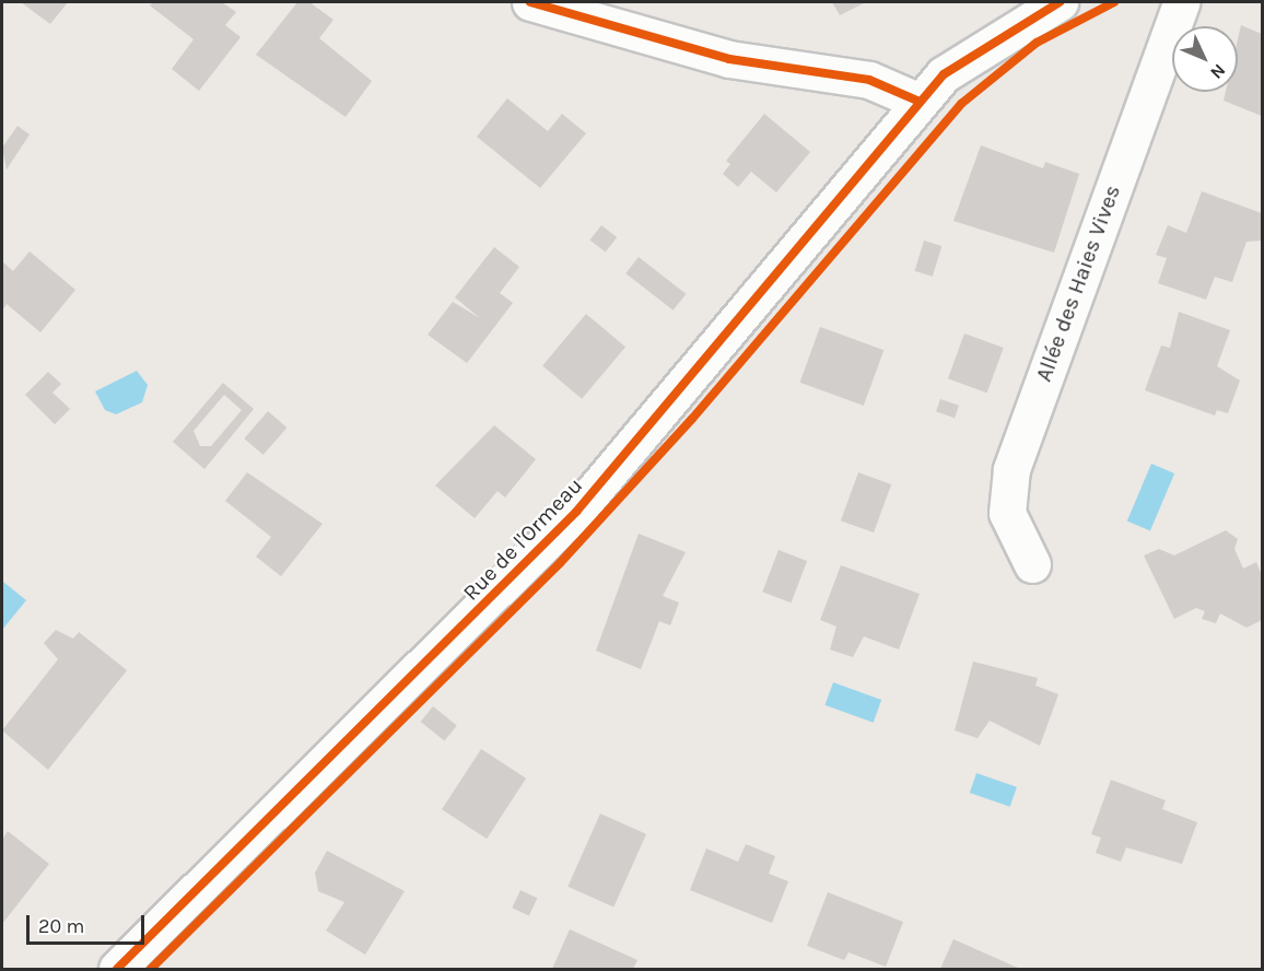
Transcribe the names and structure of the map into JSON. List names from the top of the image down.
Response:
{
  "streets": {
    "street": ["Allée des Haies Vives", "Rue de l'Ormeau"]
  },
  "scale_bar": "20 m",
  "north": "bottom right"
}
